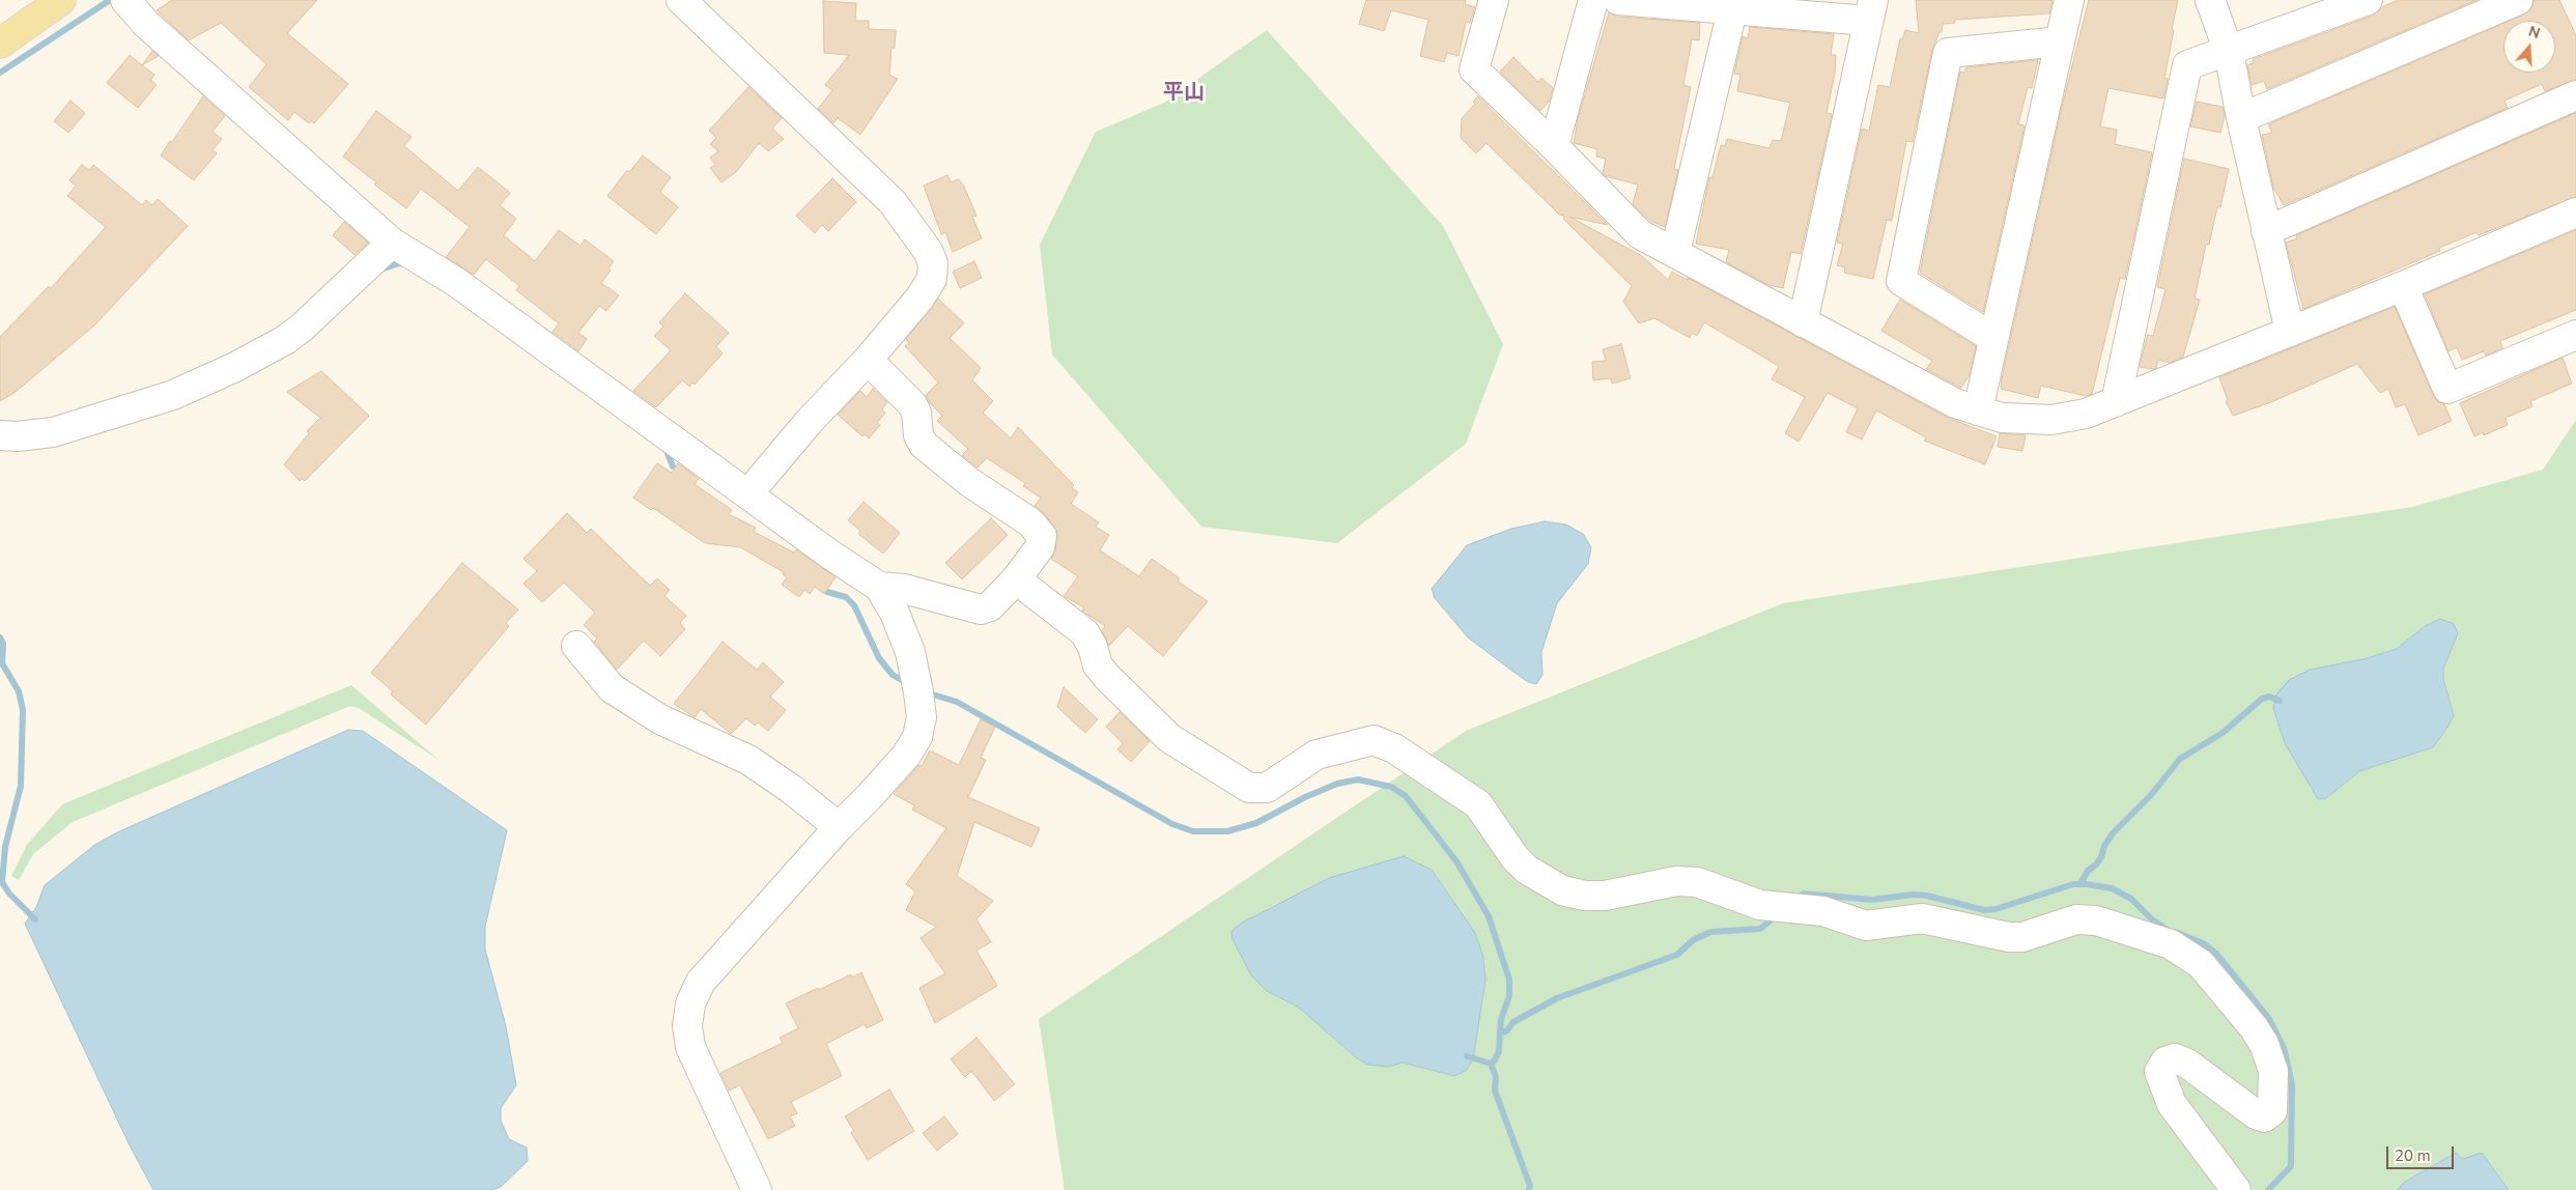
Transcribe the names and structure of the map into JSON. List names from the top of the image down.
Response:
{
  "districts": ["平山"],
  "scale_bar": "20 m",
  "north": "top"
}
